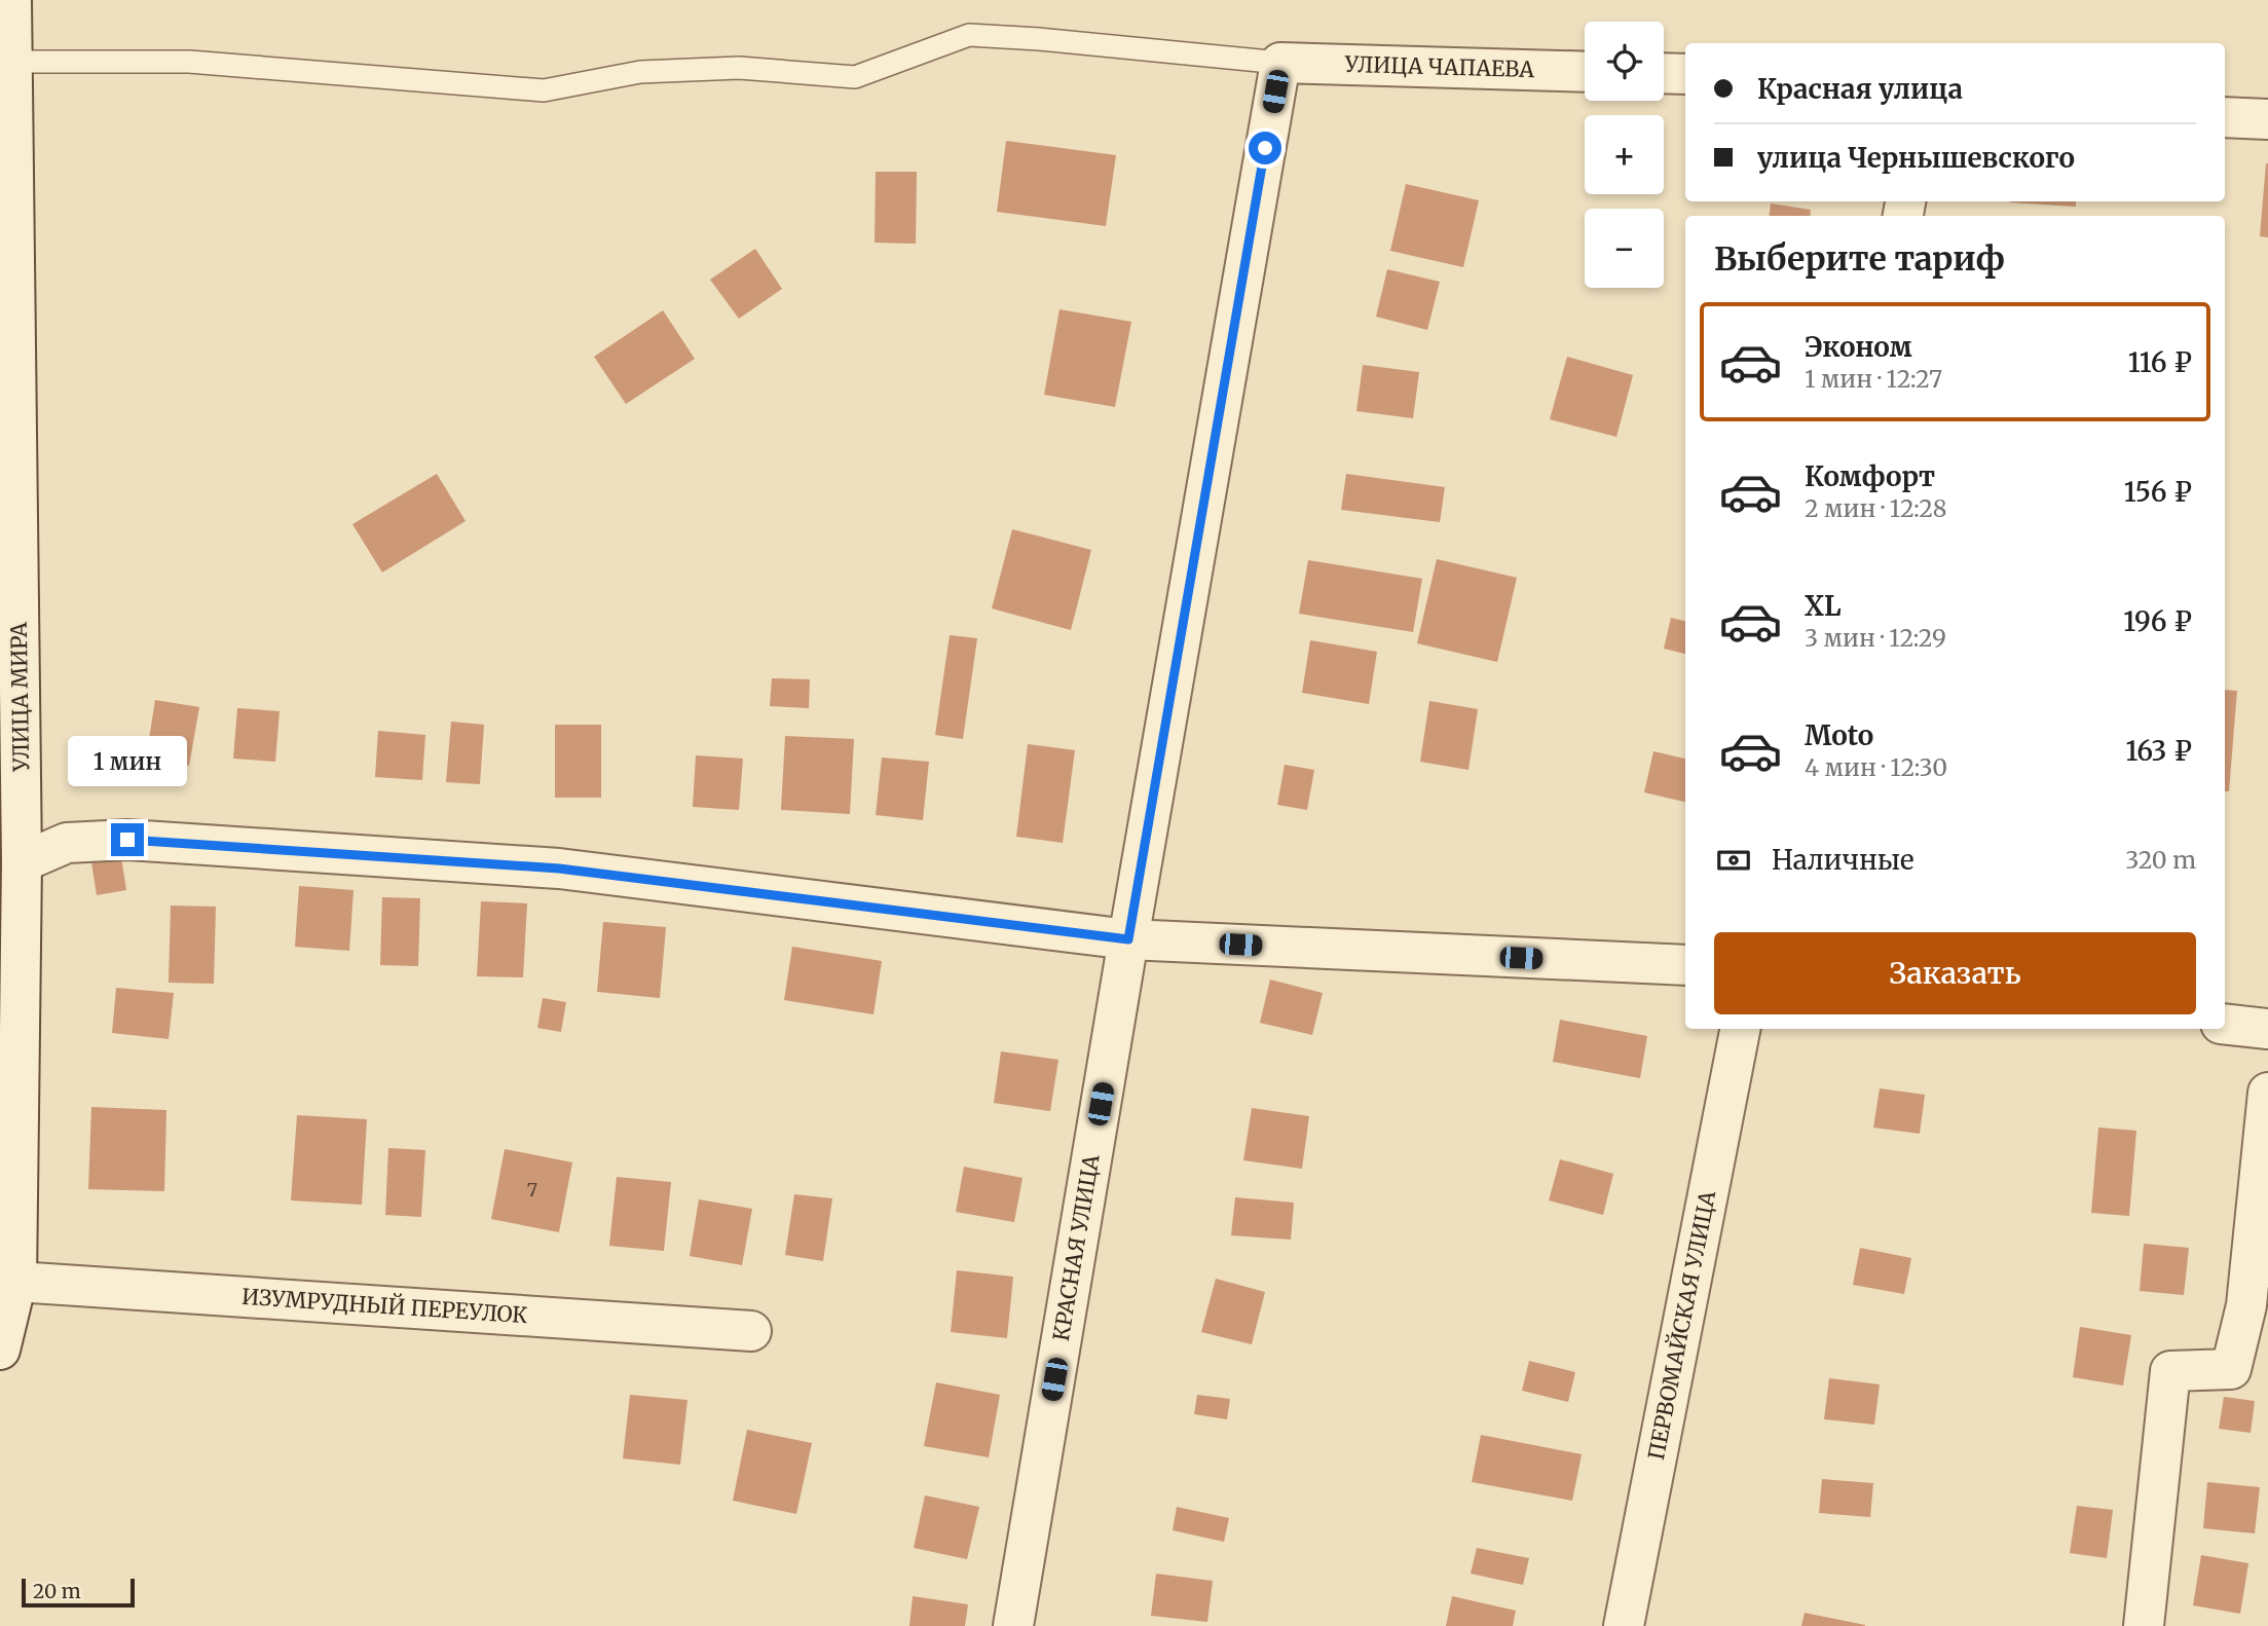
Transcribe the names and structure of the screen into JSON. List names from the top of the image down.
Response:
{
  "streets": {
    "street": [
      "УЛИЦА ЧАПАЕВА",
      "УЛИЦА МИРА",
      "КРАСНАЯ УЛИЦА",
      "ИЗУМРУДНЫЙ ПЕРЕУЛОК",
      "ПЕРВОМАЙСКАЯ УЛИЦА"
    ]
  },
  "crossings": [
    ["УЛИЦА ЧАПАЕВА", "КРАСНАЯ УЛИЦА"],
    ["УЛИЦА МИРА", "ИЗУМРУДНЫЙ ПЕРЕУЛОК"]
  ],
  "house_numbers": ["7"],
  "scale_bar": "20 m",
  "page": {
    "map_buttons": ["+", "−"],
    "banner": ["Красная улица", "улица Чернышевского"],
    "heading": "Выберите тариф",
    "list": [
      {
        "name": "Эконом",
        "note": "1 мин · 12:27",
        "value": "116 ₽"
      },
      {
        "name": "Комфорт",
        "note": "2 мин · 12:28",
        "value": "156 ₽"
      },
      {
        "name": "XL",
        "note": "3 мин · 12:29",
        "value": "196 ₽"
      },
      {
        "name": "Moto",
        "note": "4 мин · 12:30",
        "value": "163 ₽"
      }
    ],
    "bubble": "1 мин",
    "pay": ["Наличные", "320 m"],
    "buttons": "Заказать",
    "scale": "20 m"
  }
}
